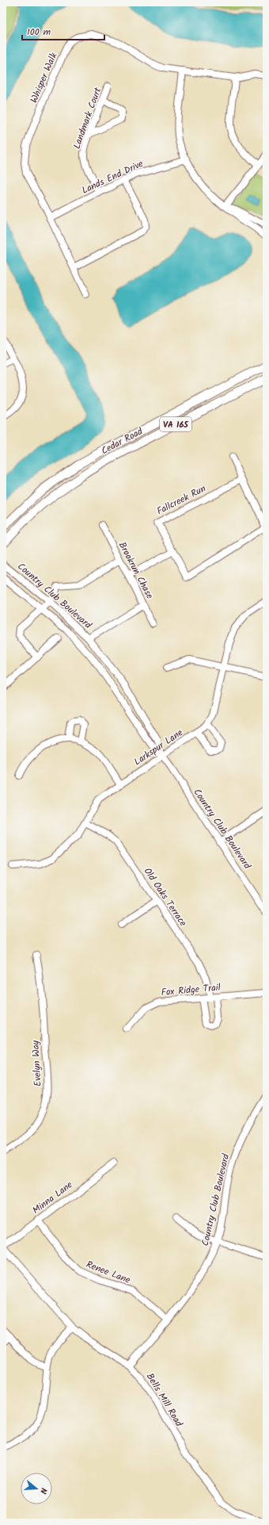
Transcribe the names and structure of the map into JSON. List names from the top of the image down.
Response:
{
  "streets": {
    "main road": ["VA 165", "Cedar Road"],
    "street": [
      "Whisper Walk",
      "Landmark Court",
      "Lands End Drive",
      "Fallcreek Run",
      "Brookrun Chase",
      "Country Club Boulevard",
      "Larkspur Lane",
      "Old Oaks Terrace",
      "Fox Ridge Trail",
      "Evelyn Way",
      "Minna Lane",
      "Renee Lane",
      "Bells Mill Road"
    ]
  },
  "crossings": [
    ["Whisper Walk", "Lands End Drive"],
    ["Landmark Court", "Lands End Drive"],
    ["Country Club Boulevard", "Larkspur Lane"],
    ["Country Club Boulevard", "Renee Lane"],
    ["Country Club Boulevard", "Bells Mill Road"],
    ["Larkspur Lane", "Old Oaks Terrace"],
    ["Old Oaks Terrace", "Fox Ridge Trail"],
    ["Minna Lane", "Renee Lane"],
    ["Minna Lane", "Bells Mill Road"]
  ],
  "scale_bar": "100 m",
  "north": "right"
}
